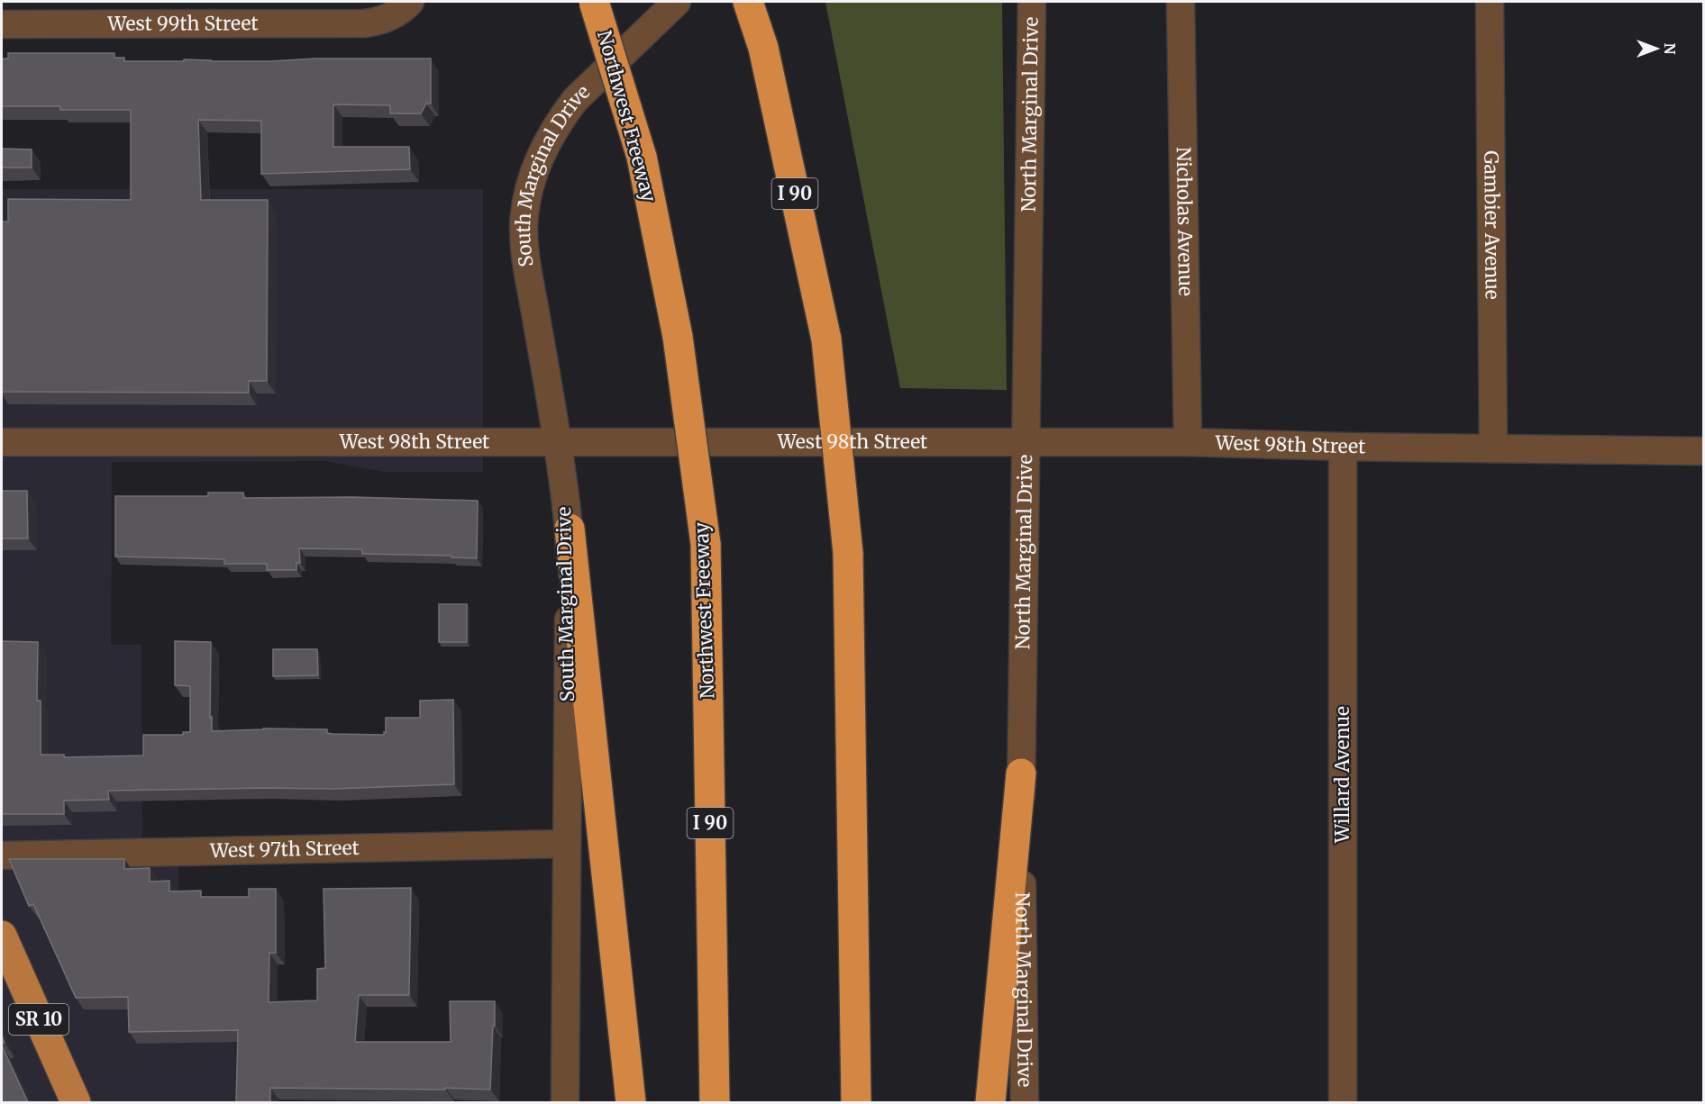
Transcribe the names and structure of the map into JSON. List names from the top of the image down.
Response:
{
  "streets": {
    "highway": ["Northwest Freeway", "I 90"],
    "main road": ["SR 10"],
    "street": [
      "West 99th Street",
      "North Marginal Drive",
      "South Marginal Drive",
      "Nicholas Avenue",
      "Gambier Avenue",
      "West 98th Street",
      "Willard Avenue",
      "West 97th Street"
    ]
  },
  "crossings": [
    ["North Marginal Drive", "West 98th Street"],
    ["South Marginal Drive", "West 98th Street"],
    ["South Marginal Drive", "West 97th Street"],
    ["Nicholas Avenue", "West 98th Street"],
    ["Gambier Avenue", "West 98th Street"],
    ["West 98th Street", "Willard Avenue"]
  ],
  "north": "right"
}
